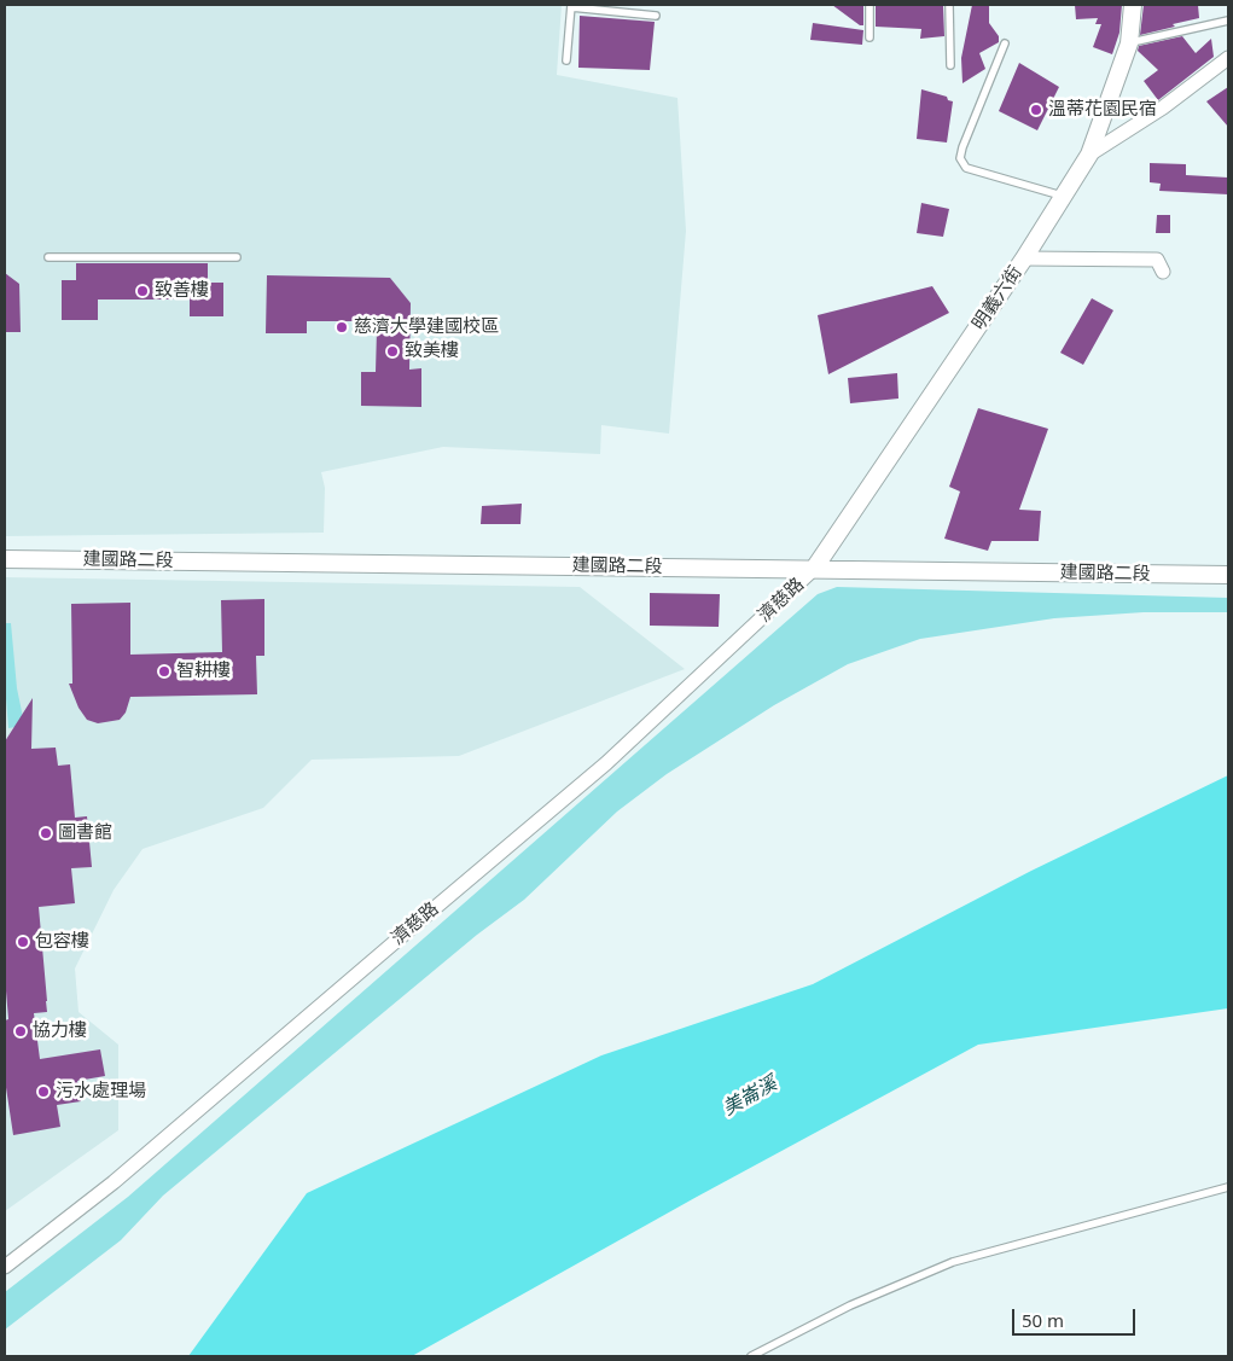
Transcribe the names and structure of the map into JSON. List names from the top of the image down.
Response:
{
  "streets": {
    "street": ["明義六街", "建國路二段", "濟慈路"]
  },
  "crossings": [
    ["明義六街", "建國路二段"],
    ["明義六街", "濟慈路"],
    ["建國路二段", "濟慈路"]
  ],
  "water": ["美崙溪"],
  "places": [
    "溫蒂花園民宿",
    "致善樓",
    "慈濟大學建國校區",
    "致美樓",
    "智耕樓",
    "圖書館",
    "包容樓",
    "協力樓",
    "污水處理場"
  ],
  "scale_bar": "50 m"
}
